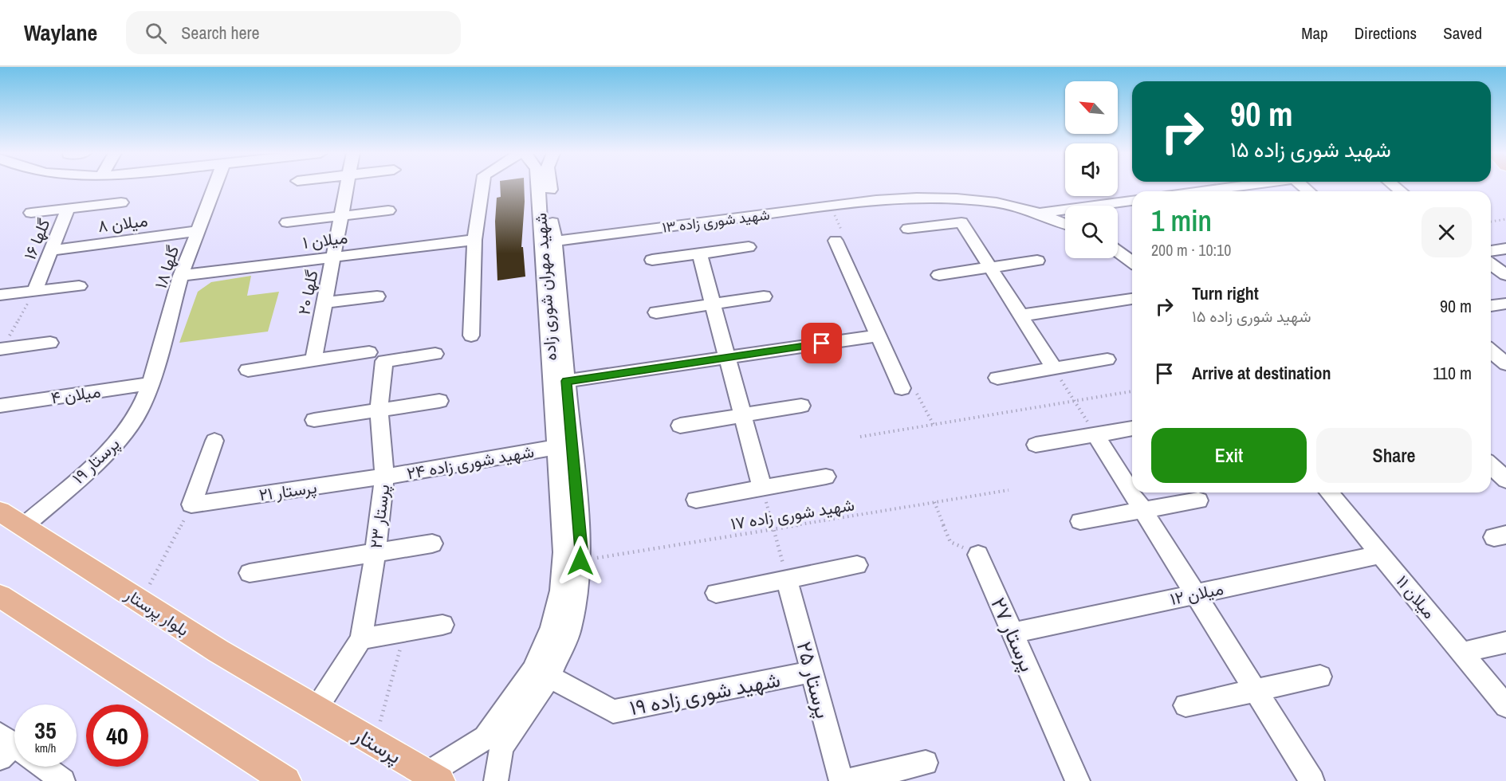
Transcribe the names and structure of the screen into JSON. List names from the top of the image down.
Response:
{
  "streets": {
    "main road": ["بلوار پرستار", "پرستار"],
    "street": [
      "شهید شوری زاده ۱۳",
      "میلان ۸",
      "گلها ۱۶",
      "میلان ۱",
      "گلها ۱۸",
      "شهید مهران شوری زاده",
      "گلها ۲۰",
      "میلان ۴",
      "پرستار ۱۹",
      "شهید شوری زاده ۲۴",
      "پرستار ۲۱",
      "پرستار ۲۳",
      "میلان ۱۲",
      "میلان ۱۱",
      "پرستار ۲۷",
      "پرستار ۲۵",
      "شهید شوری زاده ۱۹"
    ],
    "path": ["شهید شوری زاده ۱۷"]
  },
  "crossings": [
    ["شهید شوری زاده ۱۳", "شهید مهران شوری زاده"],
    ["میلان ۸", "گلها ۱۶"],
    ["میلان ۸", "گلها ۱۸"],
    ["میلان ۱", "گلها ۱۸"],
    ["میلان ۱", "گلها ۲۰"],
    ["گلها ۱۸", "میلان ۴"],
    ["گلها ۱۸", "پرستار ۱۹"],
    ["شهید مهران شوری زاده", "شهید شوری زاده ۲۴"],
    ["شهید مهران شوری زاده", "شهید شوری زاده ۱۷"],
    ["شهید مهران شوری زاده", "شهید شوری زاده ۱۹"],
    ["شهید مهران شوری زاده", "پرستار"],
    ["میلان ۴", "پرستار ۱۹"],
    ["پرستار ۱۹", "بلوار پرستار"],
    ["شهید شوری زاده ۲۴", "پرستار ۲۱"],
    ["شهید شوری زاده ۲۴", "پرستار ۲۳"],
    ["پرستار ۲۱", "پرستار ۲۳"],
    ["پرستار ۲۳", "بلوار پرستار"],
    ["پرستار ۲۳", "پرستار"],
    ["میلان ۱۲", "میلان ۱۱"],
    ["میلان ۱۲", "پرستار ۲۷"],
    ["بلوار پرستار", "پرستار"],
    ["پرستار ۲۵", "شهید شوری زاده ۱۹"]
  ],
  "north": "top left",
  "page": {
    "header": "Waylane",
    "search": "Search here",
    "nav": ["Map", "Directions", "Saved"],
    "turn": ["90 m", "شهید شوری زاده ۱۵"],
    "heading": ["1 min", "200 m · 10:10"],
    "list": [
      {
        "name": "Turn right",
        "note": "شهید شوری زاده ۱۵",
        "value": "90 m"
      },
      {
        "name": "Arrive at destination",
        "value": "110 m"
      }
    ],
    "buttons": ["Exit", "Share"],
    "speed": "35 km/h",
    "limit": "40"
  }
}
